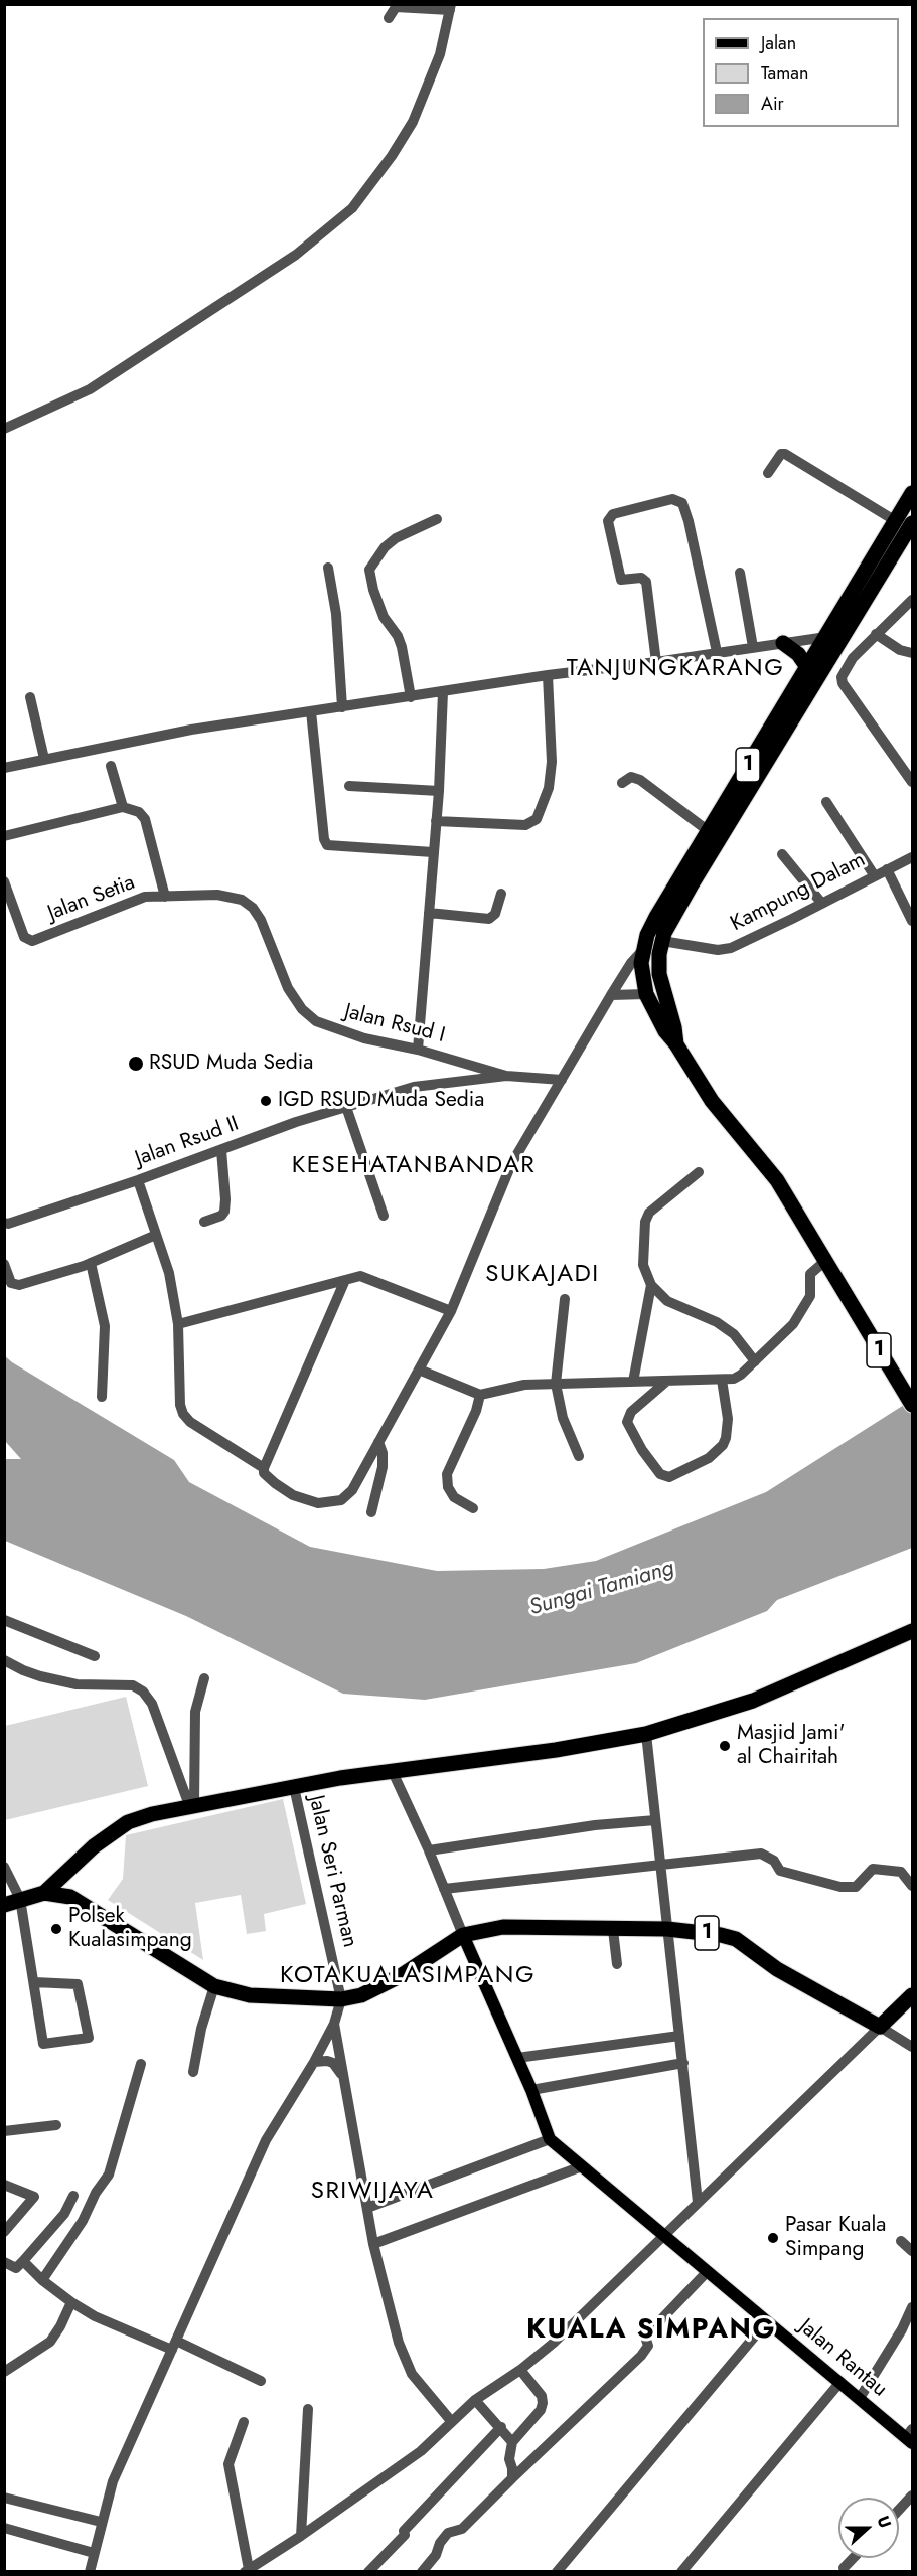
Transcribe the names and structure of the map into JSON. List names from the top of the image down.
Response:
{
  "streets": {
    "highway": ["1"],
    "main road": ["Jalan Rantau"],
    "street": [
      "Kampung Dalam",
      "Jalan Setia",
      "Jalan Rsud I",
      "Jalan Rsud II",
      "Jalan Seri Parman"
    ]
  },
  "crossings": [
    ["1", "Kampung Dalam"],
    ["1", "Jalan Seri Parman"],
    ["Jalan Setia", "Jalan Rsud I"],
    ["Jalan Rsud I", "Jalan Rsud II"]
  ],
  "districts": [
    "TANJUNGKARANG",
    "KESEHATANBANDAR",
    "SUKAJADI",
    "KOTAKUALASIMPANG",
    "SRIWIJAYA",
    "KUALA SIMPANG"
  ],
  "water": ["Sungai Tamiang"],
  "places": [
    "RSUD Muda Sedia",
    "IGD RSUD Muda Sedia",
    "Masjid Jami' al Chairitah",
    "Polsek Kualasimpang",
    "Pasar Kuala Simpang"
  ],
  "legend": ["Jalan", "Taman", "Air"],
  "north": "right"
}
